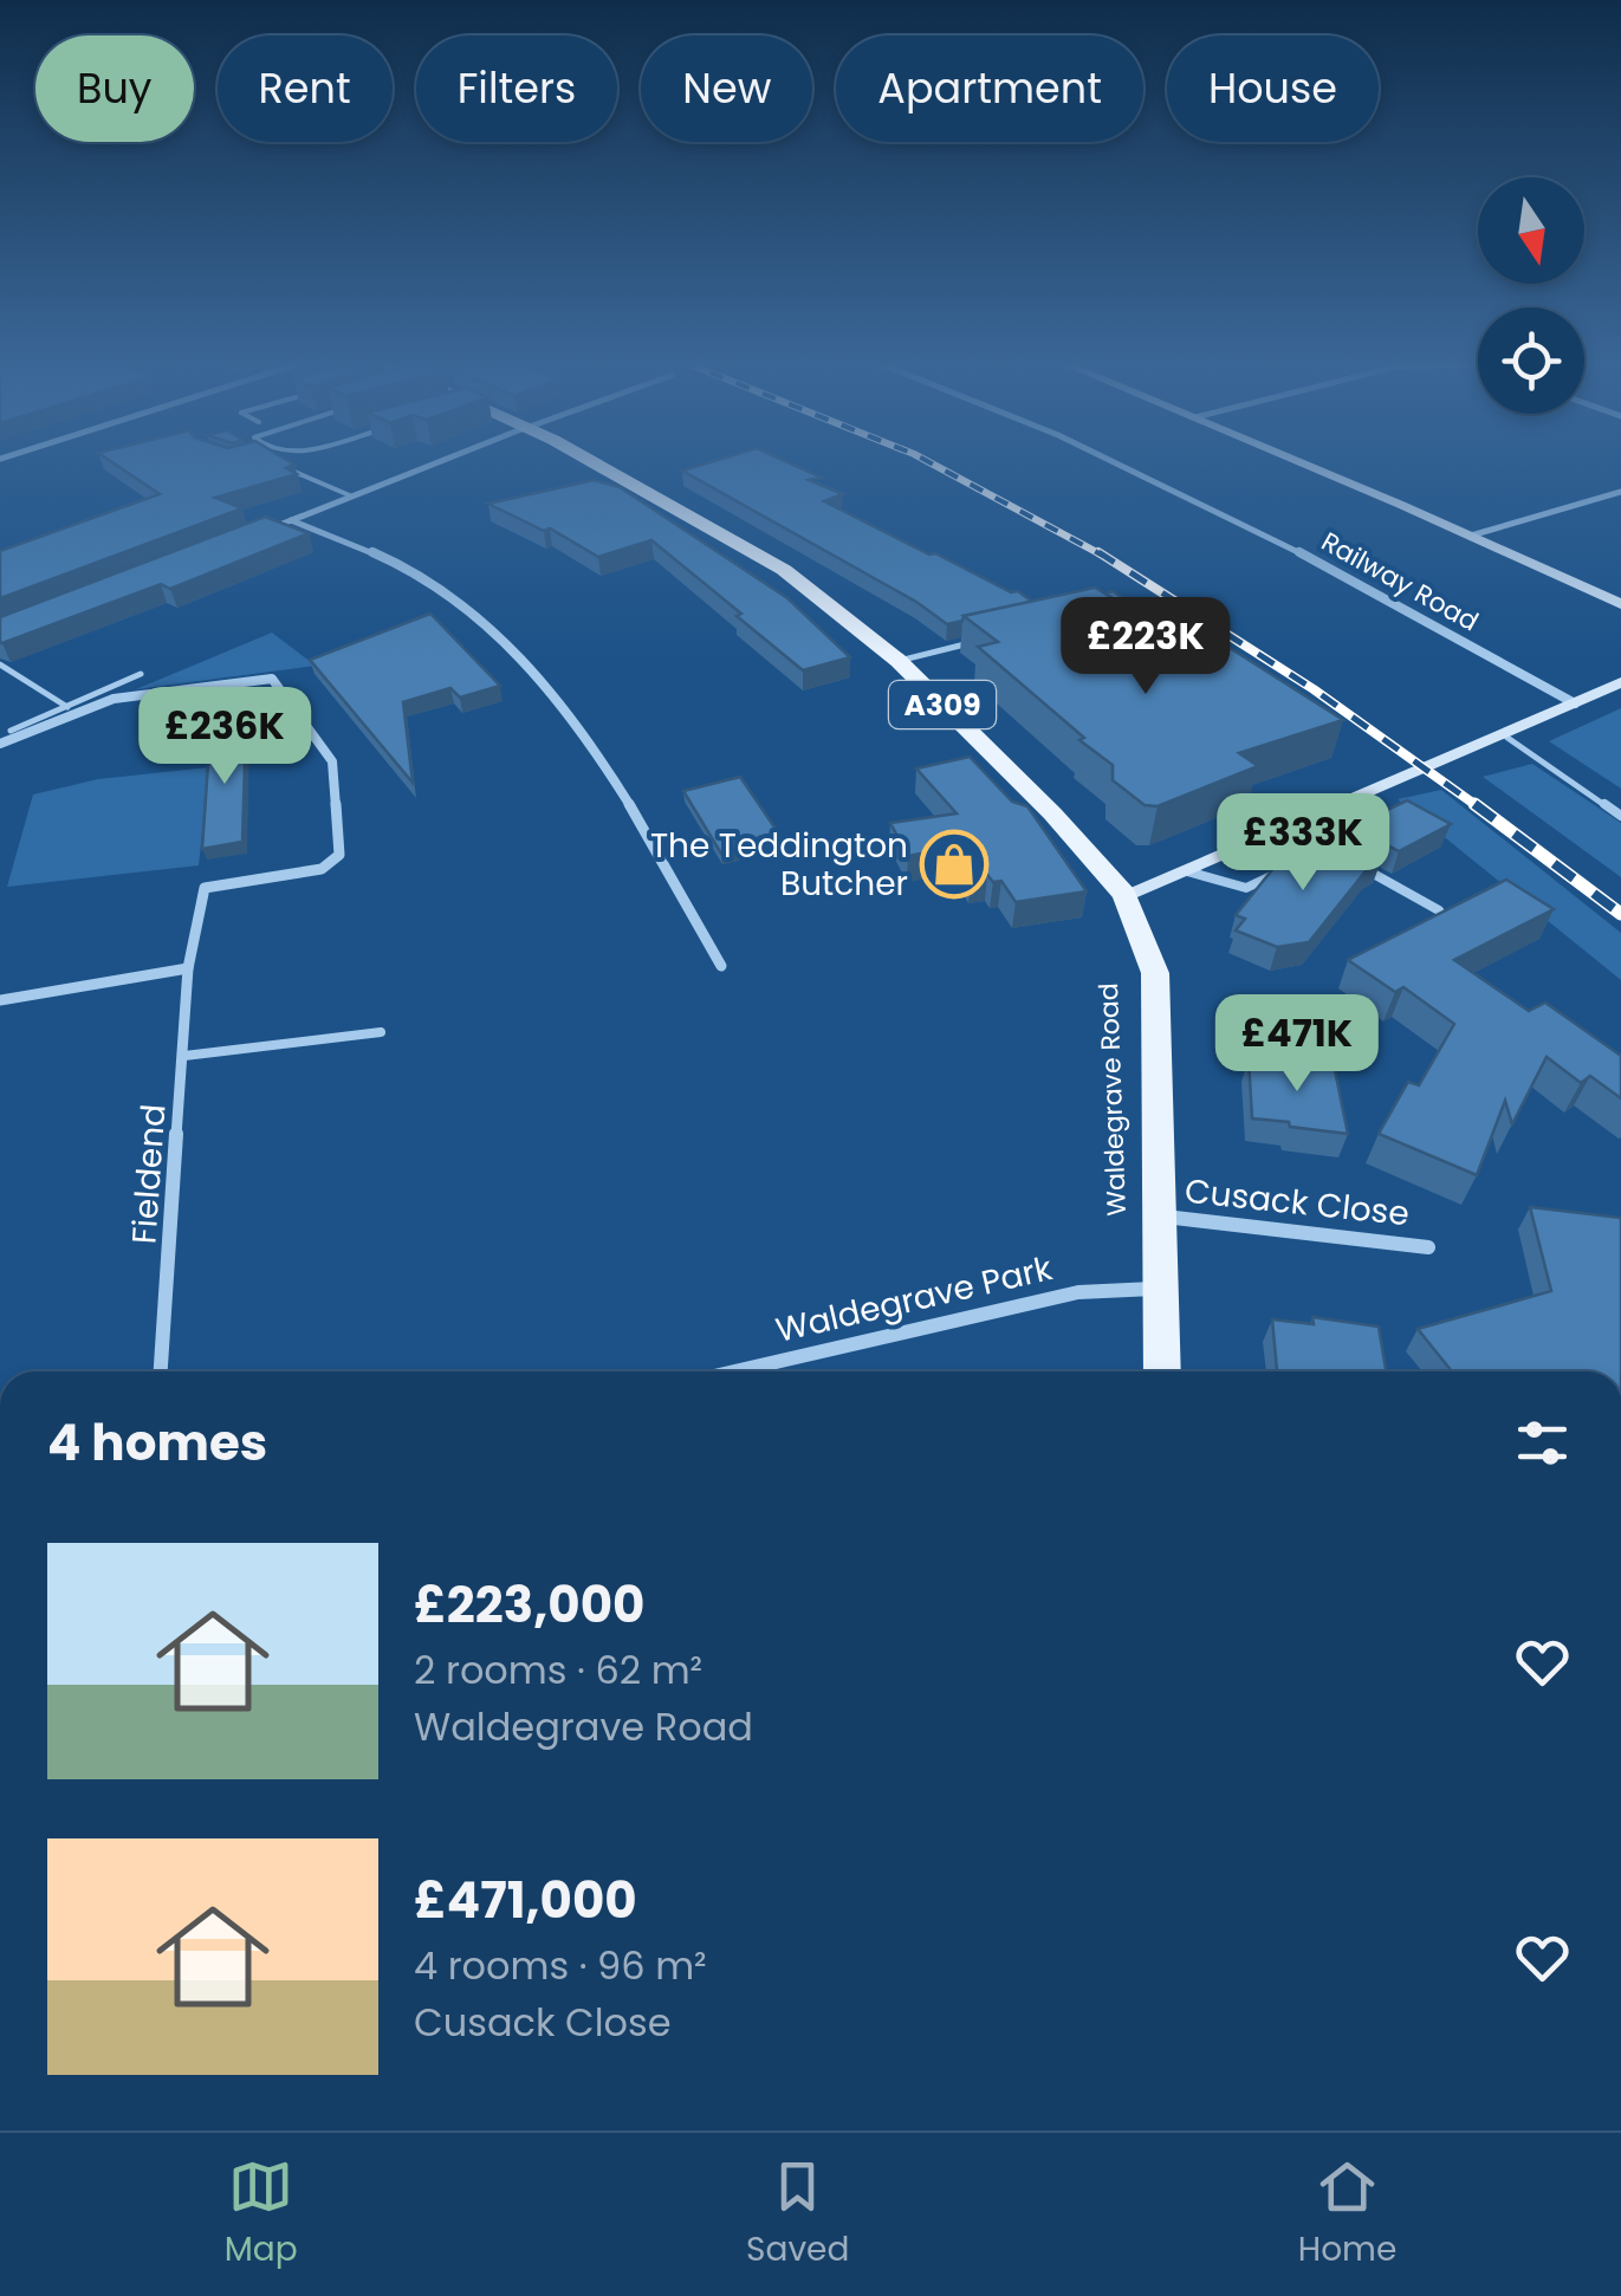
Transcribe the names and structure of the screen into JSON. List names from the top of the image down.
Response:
{
  "streets": {
    "main road": ["A309", "Waldegrave Road"],
    "street": [
      "Railway Road",
      "Fieldend",
      "Cusack Close",
      "Waldegrave Park"
    ]
  },
  "crossings": [
    ["Waldegrave Road", "Cusack Close"],
    ["Waldegrave Road", "Waldegrave Park"]
  ],
  "places": {
    "shop": ["The Teddington Butcher"]
  },
  "north": "bottom",
  "page": {
    "chip": [
      "Buy",
      "Rent",
      "Filters",
      "New",
      "Apartment",
      "House"
    ],
    "price": [
      "£223K",
      "£236K",
      "£333K",
      "£471K"
    ],
    "heading": "4 homes",
    "list": [
      {
        "name": "£223,000",
        "note": "2 rooms · 62 m² · Waldegrave Road"
      },
      {
        "name": "£471,000",
        "note": "4 rooms · 96 m² · Cusack Close"
      }
    ],
    "tabs": ["Map", "Saved", "Home"]
  }
}
